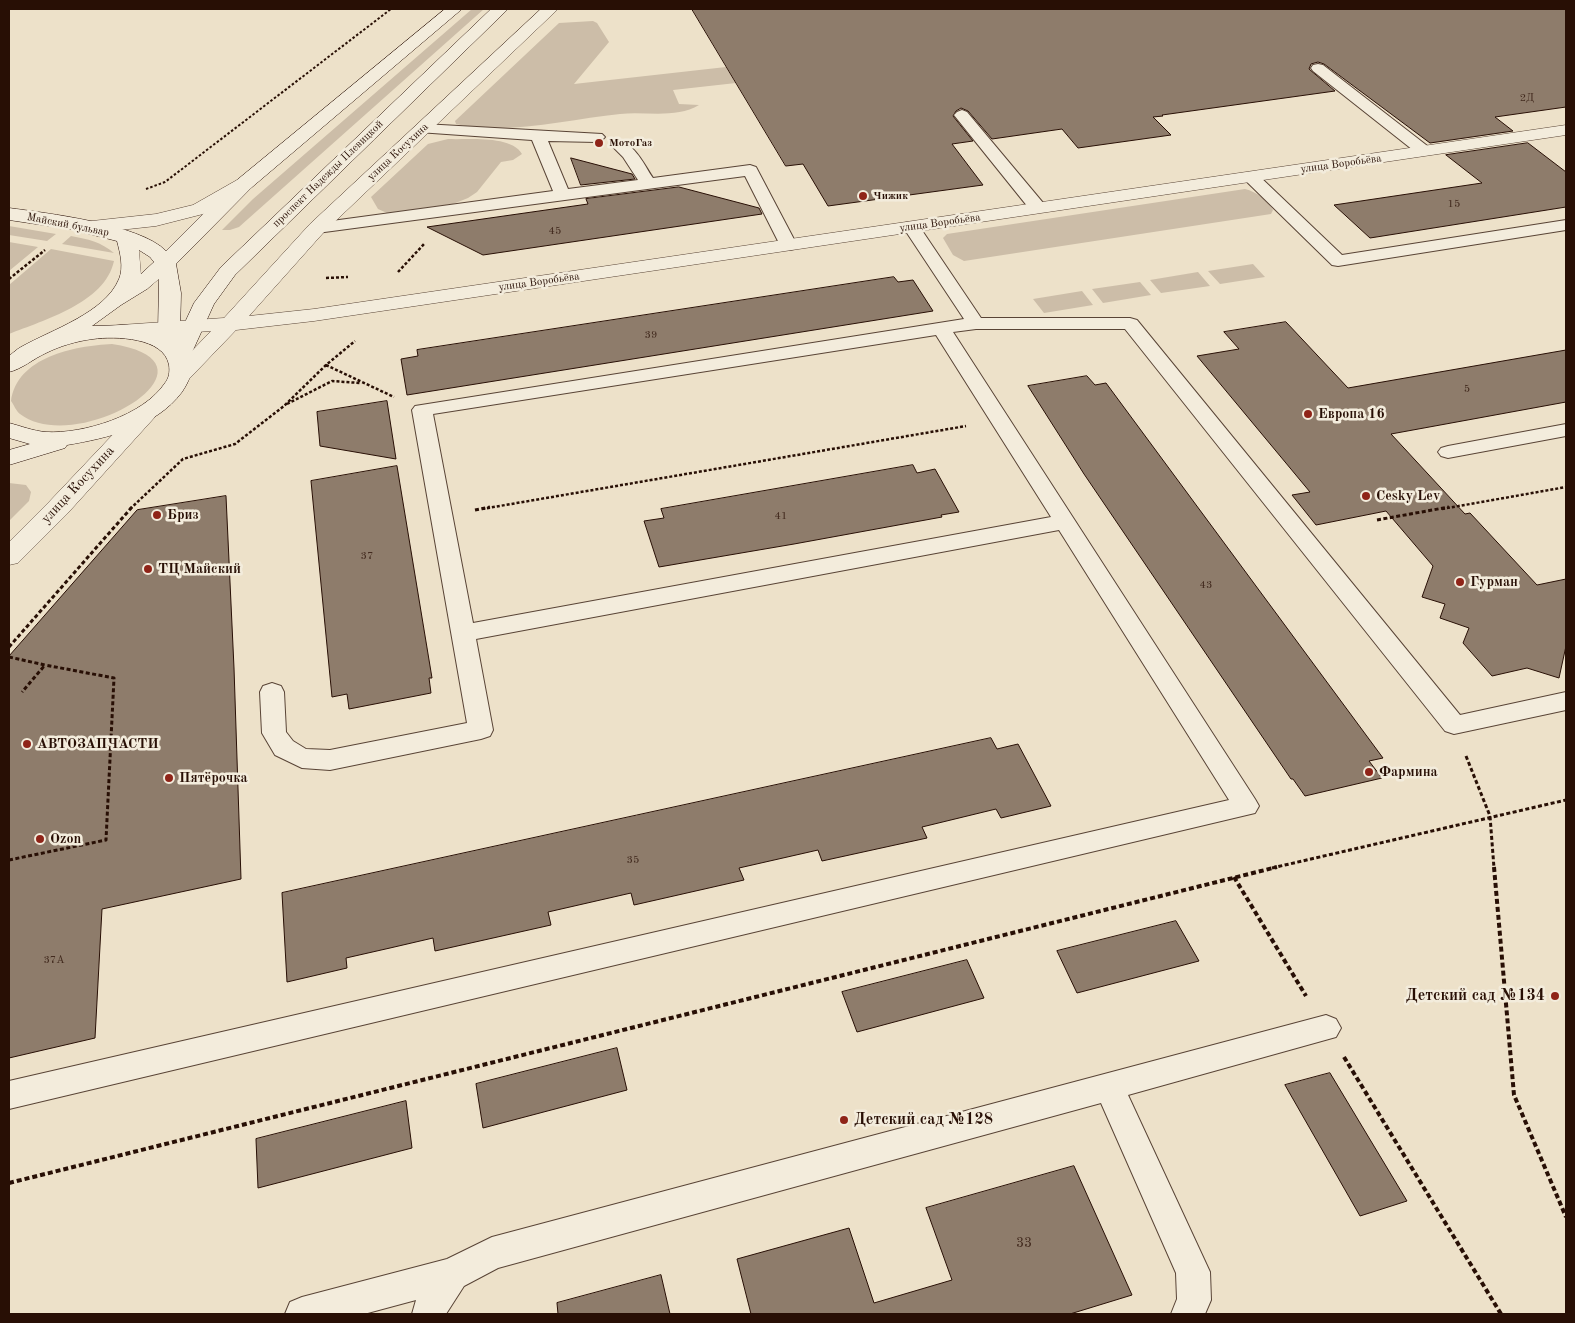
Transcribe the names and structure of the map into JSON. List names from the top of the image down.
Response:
{
  "streets": {
    "street": [
      "улица Косухина",
      "улица Воробьёва",
      "проспект Надежды Плевицкой",
      "Майский бульвар"
    ]
  },
  "crossings": [
    ["улица Косухина", "проспект Надежды Плевицкой"]
  ],
  "places": [
    "МотоГаз",
    "Чижик",
    "Европа 16",
    "Cesky Lev",
    "Бриз",
    "ТЦ Майский",
    "Гурман",
    "АВТОЗАПЧАСТИ",
    "Фармина",
    "Пятёрочка",
    "Ozon",
    "Детский сад №134",
    "Детский сад №128"
  ],
  "house_numbers": [
    "2Д",
    "15",
    "45",
    "39",
    "5",
    "41",
    "37",
    "43",
    "35",
    "37А",
    "33"
  ]
}
